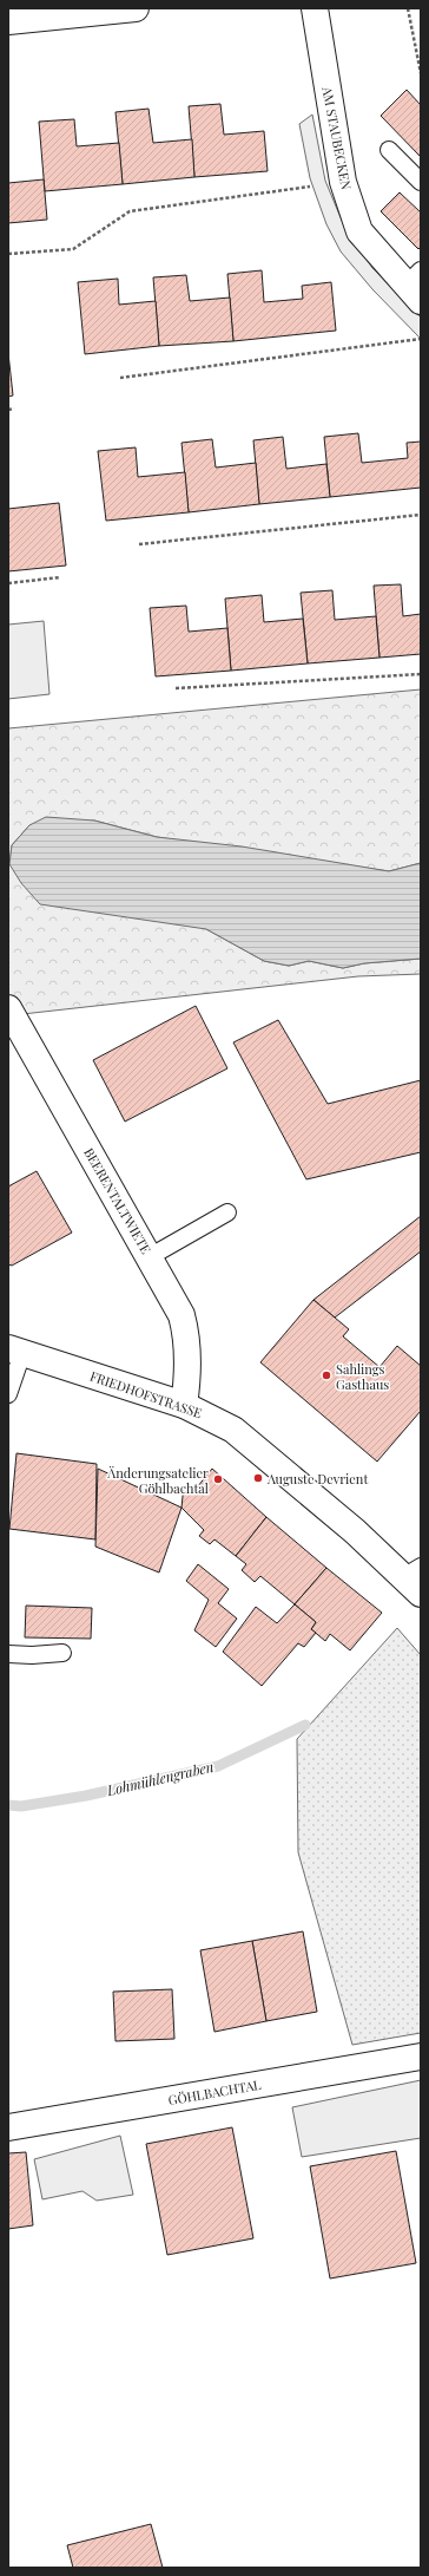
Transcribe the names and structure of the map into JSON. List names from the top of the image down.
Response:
{
  "streets": {
    "street": [
      "AM STAUBECKEN",
      "BEERENTALTWIETE",
      "FRIEDHOFSTRASSE",
      "GÖHLBACHTAL"
    ]
  },
  "crossings": [
    ["BEERENTALTWIETE", "FRIEDHOFSTRASSE"]
  ],
  "water": ["Lohmühlengraben"],
  "places": ["Sahlings Gasthaus", "Auguste Devrient", "Änderungsatelier Göhlbachtal"]
}
